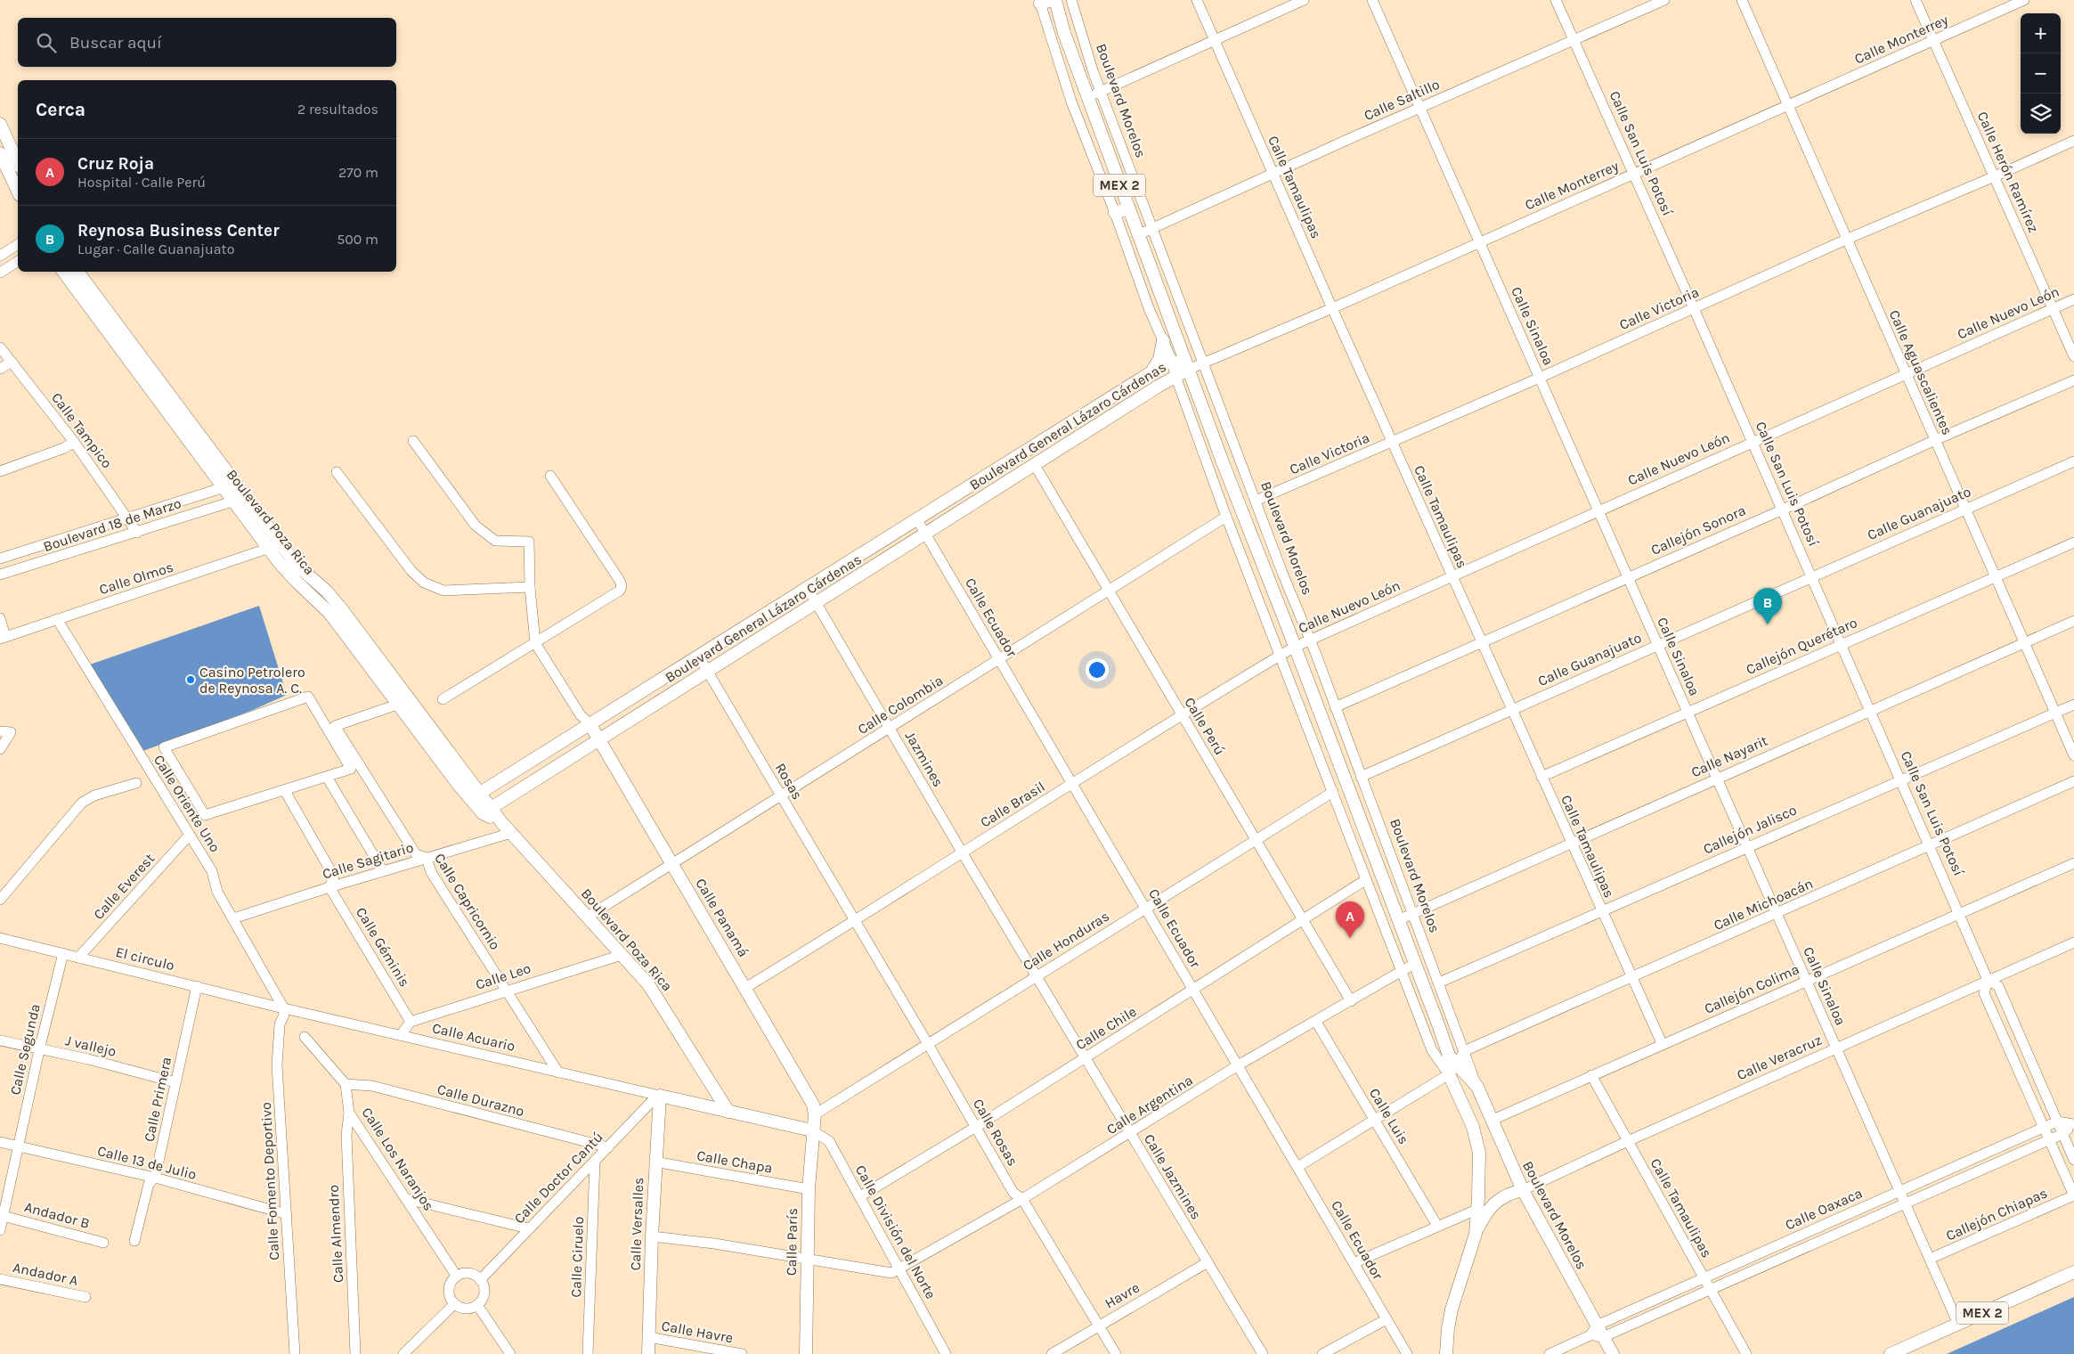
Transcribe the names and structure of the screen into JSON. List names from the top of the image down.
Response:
{
  "streets": {
    "main road": [
      "Boulevard Morelos",
      "MEX 2",
      "Boulevard General Lázaro Cárdenas",
      "Boulevard Poza Rica",
      "Calle Panamá",
      "Calle Acuario",
      "Calle Versalles",
      "Calle París"
    ],
    "street": [
      "Calle Monterrey",
      "Calle Saltillo",
      "Calle San Luis Potosí",
      "Calle Herón Ramírez",
      "Calle Tamaulipas",
      "Calle Victoria",
      "Calle Nuevo León",
      "Calle Sinaloa",
      "Calle Aguascalientes",
      "Calle Tampico",
      "Calle Guanajuato",
      "Boulevard 18 de Marzo",
      "Callejón Sonora",
      "Calle Olmos",
      "Calle Ecuador",
      "Callejón Querétaro",
      "Calle Colombia",
      "Calle Perú",
      "Calle Nayarit",
      "Jazmines",
      "Rosas",
      "Calle Oriente Uno",
      "Calle Brasil",
      "Callejón Jalisco",
      "Calle Sagitario",
      "Calle Everest",
      "Calle Capricornio",
      "Calle Michoacán",
      "Calle Honduras",
      "Calle Géminis",
      "El circulo",
      "Calle Leo",
      "Callejón Colima",
      "Calle Chile",
      "J vallejo",
      "Calle Segunda",
      "Calle Veracruz",
      "Calle Primera",
      "Calle Durazno",
      "Calle Argentina",
      "Calle Luis",
      "Calle Rosas",
      "Calle Los Naranjos",
      "Calle Chapa",
      "Calle 13 de Julio",
      "Calle Jazmines",
      "Calle Doctor Cantú",
      "Calle Fomento Deportivo",
      "Calle Oaxaca",
      "Callejón Chiapas",
      "Andador B",
      "Calle División del Norte",
      "Calle Almendro",
      "Calle Ciruelo",
      "Andador A",
      "Havre",
      "Calle Havre"
    ]
  },
  "crossings": [
    ["Calle Monterrey", "Boulevard Morelos"],
    ["Calle Monterrey", "Calle San Luis Potosí"],
    ["Calle Monterrey", "Calle Herón Ramírez"],
    ["Calle Monterrey", "Calle Tamaulipas"],
    ["Calle Monterrey", "Calle Sinaloa"],
    ["Calle Monterrey", "Calle Aguascalientes"],
    ["Calle Monterrey", "Boulevard General Lázaro Cárdenas"],
    ["Calle Saltillo", "Boulevard Morelos"],
    ["Calle Saltillo", "Calle San Luis Potosí"],
    ["Calle Saltillo", "Calle Tamaulipas"],
    ["Calle Saltillo", "Calle Sinaloa"],
    ["Boulevard Morelos", "Calle Victoria"],
    ["Boulevard Morelos", "Calle Nuevo León"],
    ["Boulevard Morelos", "Boulevard General Lázaro Cárdenas"],
    ["Boulevard Morelos", "Calle Guanajuato"],
    ["Boulevard Morelos", "Callejón Sonora"],
    ["Boulevard Morelos", "Calle Colombia"],
    ["Boulevard Morelos", "Calle Nayarit"],
    ["Boulevard Morelos", "Calle Brasil"],
    ["Boulevard Morelos", "Callejón Jalisco"],
    ["Boulevard Morelos", "Calle Michoacán"],
    ["Boulevard Morelos", "Calle Honduras"],
    ["Boulevard Morelos", "Callejón Colima"],
    ["Boulevard Morelos", "Calle Chile"],
    ["Boulevard Morelos", "Calle Veracruz"],
    ["Boulevard Morelos", "Calle Argentina"],
    ["Boulevard Morelos", "Calle Oaxaca"],
    ["Calle San Luis Potosí", "Calle Victoria"],
    ["Calle San Luis Potosí", "Calle Nuevo León"],
    ["Calle San Luis Potosí", "Calle Guanajuato"],
    ["Calle San Luis Potosí", "Callejón Sonora"],
    ["Calle San Luis Potosí", "Callejón Querétaro"],
    ["Calle San Luis Potosí", "Calle Nayarit"],
    ["Calle San Luis Potosí", "Callejón Jalisco"],
    ["Calle San Luis Potosí", "Calle Michoacán"],
    ["Calle San Luis Potosí", "Callejón Colima"],
    ["Calle San Luis Potosí", "Calle Veracruz"],
    ["Calle San Luis Potosí", "Calle Oaxaca"],
    ["Calle San Luis Potosí", "Callejón Chiapas"],
    ["Calle Herón Ramírez", "Calle Victoria"],
    ["Calle Herón Ramírez", "Calle Nuevo León"],
    ["MEX 2", "Calle Sinaloa"],
    ["Calle Tamaulipas", "Calle Victoria"],
    ["Calle Tamaulipas", "Calle Nuevo León"],
    ["Calle Tamaulipas", "Calle Guanajuato"],
    ["Calle Tamaulipas", "Callejón Sonora"],
    ["Calle Tamaulipas", "Callejón Querétaro"],
    ["Calle Tamaulipas", "Calle Nayarit"],
    ["Calle Tamaulipas", "Callejón Jalisco"],
    ["Calle Tamaulipas", "Calle Michoacán"],
    ["Calle Tamaulipas", "Callejón Colima"],
    ["Calle Tamaulipas", "Calle Veracruz"],
    ["Calle Tamaulipas", "Calle Oaxaca"],
    ["Calle Victoria", "Calle Sinaloa"],
    ["Calle Victoria", "Calle Aguascalientes"],
    ["Calle Nuevo León", "Calle Sinaloa"],
    ["Calle Nuevo León", "Calle Aguascalientes"],
    ["Calle Nuevo León", "Calle Brasil"],
    ["Calle Sinaloa", "Calle Guanajuato"],
    ["Calle Sinaloa", "Callejón Sonora"],
    ["Calle Sinaloa", "Callejón Querétaro"],
    ["Calle Sinaloa", "Calle Nayarit"],
    ["Calle Sinaloa", "Callejón Jalisco"],
    ["Calle Sinaloa", "Calle Michoacán"],
    ["Calle Sinaloa", "Callejón Colima"],
    ["Calle Sinaloa", "Calle Veracruz"],
    ["Calle Sinaloa", "Calle Oaxaca"],
    ["Calle Sinaloa", "Callejón Chiapas"],
    ["Calle Aguascalientes", "Calle Guanajuato"],
    ["Calle Aguascalientes", "Callejón Sonora"],
    ["Calle Aguascalientes", "Callejón Querétaro"],
    ["Calle Aguascalientes", "Calle Nayarit"],
    ["Calle Aguascalientes", "Callejón Jalisco"],
    ["Boulevard General Lázaro Cárdenas", "Boulevard Poza Rica"],
    ["Boulevard General Lázaro Cárdenas", "Calle Ecuador"],
    ["Boulevard General Lázaro Cárdenas", "Calle Perú"],
    ["Boulevard General Lázaro Cárdenas", "Jazmines"],
    ["Boulevard General Lázaro Cárdenas", "Rosas"],
    ["Boulevard General Lázaro Cárdenas", "Calle Panamá"],
    ["Calle Tampico", "Boulevard 18 de Marzo"],
    ["Boulevard Poza Rica", "Boulevard 18 de Marzo"],
    ["Boulevard Poza Rica", "Calle Olmos"],
    ["Boulevard Poza Rica", "Calle Colombia"],
    ["Boulevard Poza Rica", "Calle Sagitario"],
    ["Boulevard Poza Rica", "Calle Capricornio"],
    ["Boulevard Poza Rica", "Calle Leo"],
    ["Boulevard Poza Rica", "Calle Acuario"],
    ["Calle Olmos", "Calle Oriente Uno"],
    ["Calle Ecuador", "Calle Colombia"],
    ["Calle Ecuador", "Calle Brasil"],
    ["Calle Ecuador", "Calle Honduras"],
    ["Calle Ecuador", "Calle Chile"],
    ["Calle Ecuador", "Calle Argentina"],
    ["Calle Colombia", "Calle Perú"],
    ["Calle Colombia", "Jazmines"],
    ["Calle Colombia", "Rosas"],
    ["Calle Colombia", "Calle Panamá"],
    ["Calle Perú", "Calle Brasil"],
    ["Calle Perú", "Calle Honduras"],
    ["Calle Perú", "Calle Chile"],
    ["Calle Perú", "Calle Argentina"],
    ["Jazmines", "Calle Brasil"],
    ["Jazmines", "Calle Jazmines"],
    ["Rosas", "Calle Brasil"],
    ["Rosas", "Calle Rosas"],
    ["Calle Oriente Uno", "Calle Sagitario"],
    ["Calle Oriente Uno", "Calle Everest"],
    ["Calle Oriente Uno", "El circulo"],
    ["Calle Oriente Uno", "Calle Acuario"],
    ["Calle Oriente Uno", "Calle Fomento Deportivo"],
    ["Calle Brasil", "Calle Panamá"],
    ["Calle Brasil", "Calle Rosas"],
    ["Calle Brasil", "Calle Jazmines"],
    ["Calle Sagitario", "Calle Capricornio"],
    ["Calle Sagitario", "Calle Géminis"],
    ["Calle Everest", "El circulo"],
    ["Calle Capricornio", "Calle Leo"],
    ["Calle Capricornio", "Calle Acuario"],
    ["Calle Panamá", "Calle Honduras"],
    ["Calle Panamá", "Calle Acuario"],
    ["Calle Panamá", "Calle División del Norte"],
    ["Calle Panamá", "Calle París"],
    ["Calle Honduras", "Calle Rosas"],
    ["Calle Honduras", "Calle Jazmines"],
    ["Calle Géminis", "Calle Leo"],
    ["El circulo", "Calle Acuario"],
    ["El circulo", "Calle Segunda"],
    ["El circulo", "Calle Primera"],
    ["El circulo", "Calle Fomento Deportivo"],
    ["Calle Chile", "Calle Rosas"],
    ["Calle Chile", "Calle Jazmines"],
    ["Calle Chile", "Calle División del Norte"],
    ["Calle Acuario", "Calle Doctor Cantú"],
    ["Calle Acuario", "Calle Fomento Deportivo"],
    ["Calle Acuario", "Calle Versalles"],
    ["Calle Acuario", "Calle División del Norte"],
    ["Calle Acuario", "Calle París"],
    ["J vallejo", "Calle Segunda"],
    ["J vallejo", "Calle Primera"],
    ["Calle Segunda", "Calle 13 de Julio"],
    ["Calle Segunda", "Andador B"],
    ["Calle Primera", "Calle 13 de Julio"],
    ["Calle Durazno", "Calle Los Naranjos"],
    ["Calle Durazno", "Calle Doctor Cantú"],
    ["Calle Argentina", "Calle Luis"],
    ["Calle Argentina", "Calle Rosas"],
    ["Calle Argentina", "Calle Jazmines"],
    ["Calle Argentina", "Calle División del Norte"],
    ["Calle Rosas", "Havre"],
    ["Calle Los Naranjos", "Calle Doctor Cantú"],
    ["Calle Los Naranjos", "Calle Almendro"],
    ["Calle Chapa", "Calle Versalles"],
    ["Calle Chapa", "Calle París"],
    ["Calle 13 de Julio", "Calle Fomento Deportivo"],
    ["Calle Jazmines", "Havre"],
    ["Calle Doctor Cantú", "Calle Versalles"],
    ["Calle Doctor Cantú", "Calle Ciruelo"],
    ["Calle Versalles", "Calle Havre"],
    ["Calle División del Norte", "Calle París"]
  ],
  "places": ["Casino Petrolero de Reynosa A. C."],
  "page": {
    "map_buttons": ["+", "−"],
    "search": "Buscar aquí",
    "heading": ["Cerca", "2 resultados"],
    "list": [
      {
        "mark": "A",
        "name": "Cruz Roja",
        "note": "Hospital · Calle Perú",
        "value": "270 m"
      },
      {
        "mark": "B",
        "name": "Reynosa Business Center",
        "note": "Lugar · Calle Guanajuato",
        "value": "500 m"
      }
    ],
    "pins": ["B", "A"]
  }
}
